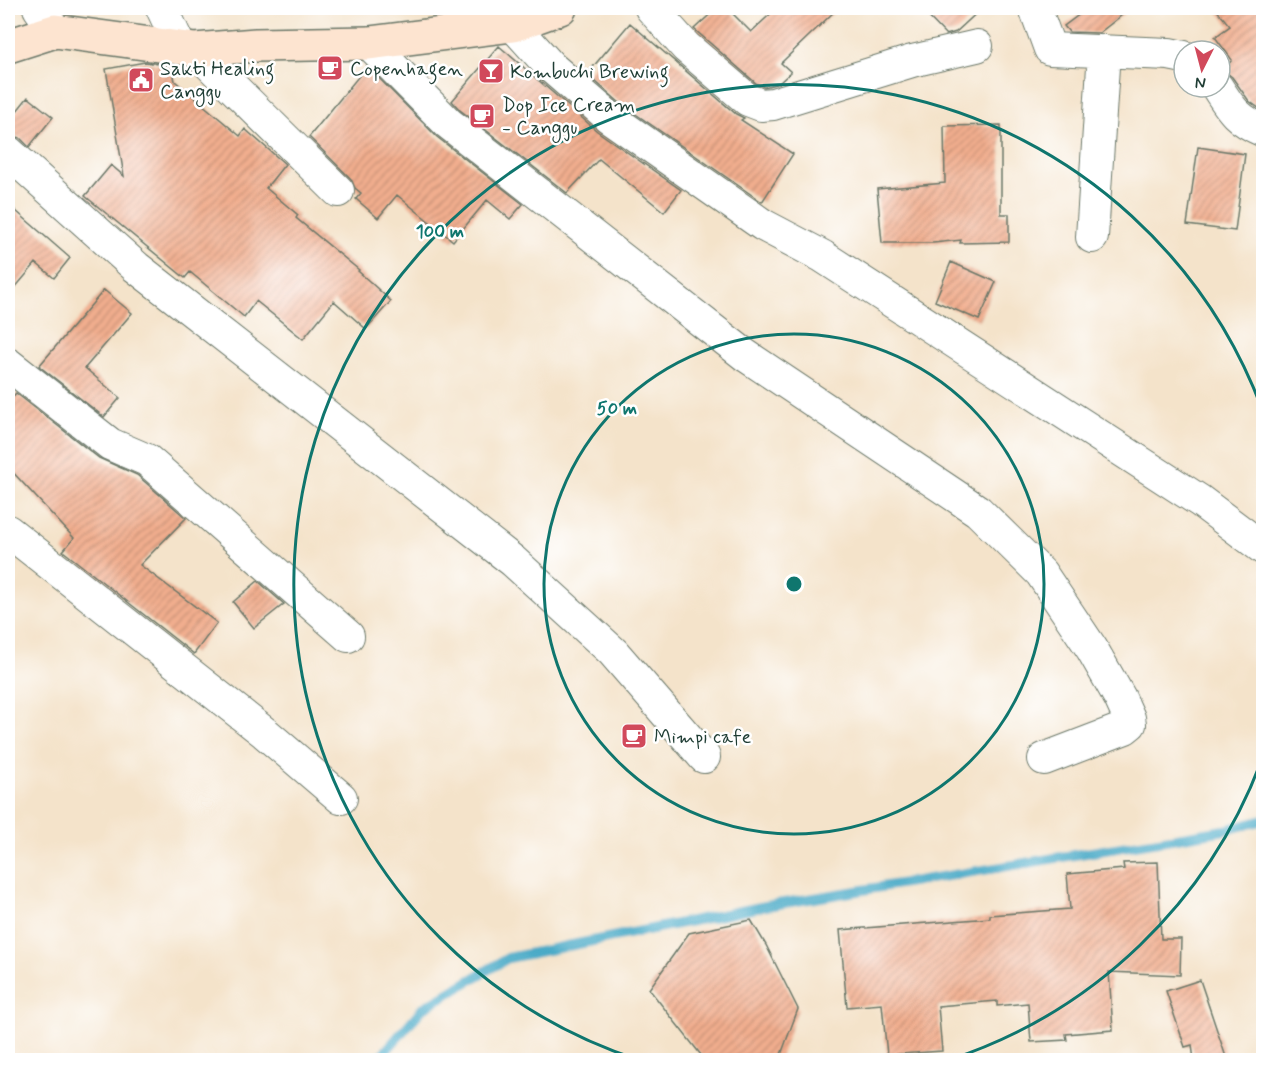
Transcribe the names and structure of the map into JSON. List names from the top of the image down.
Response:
{
  "places": {
    "cafe": ["Copenhagen", "Dop Ice Cream - Canggu", "Mimpi cafe"],
    "bar": ["Kombuchi Brewing"],
    "public building": ["Sakti Healing Canggu"]
  },
  "north": "bottom",
  "rings": ["100 m", "50 m"]
}
